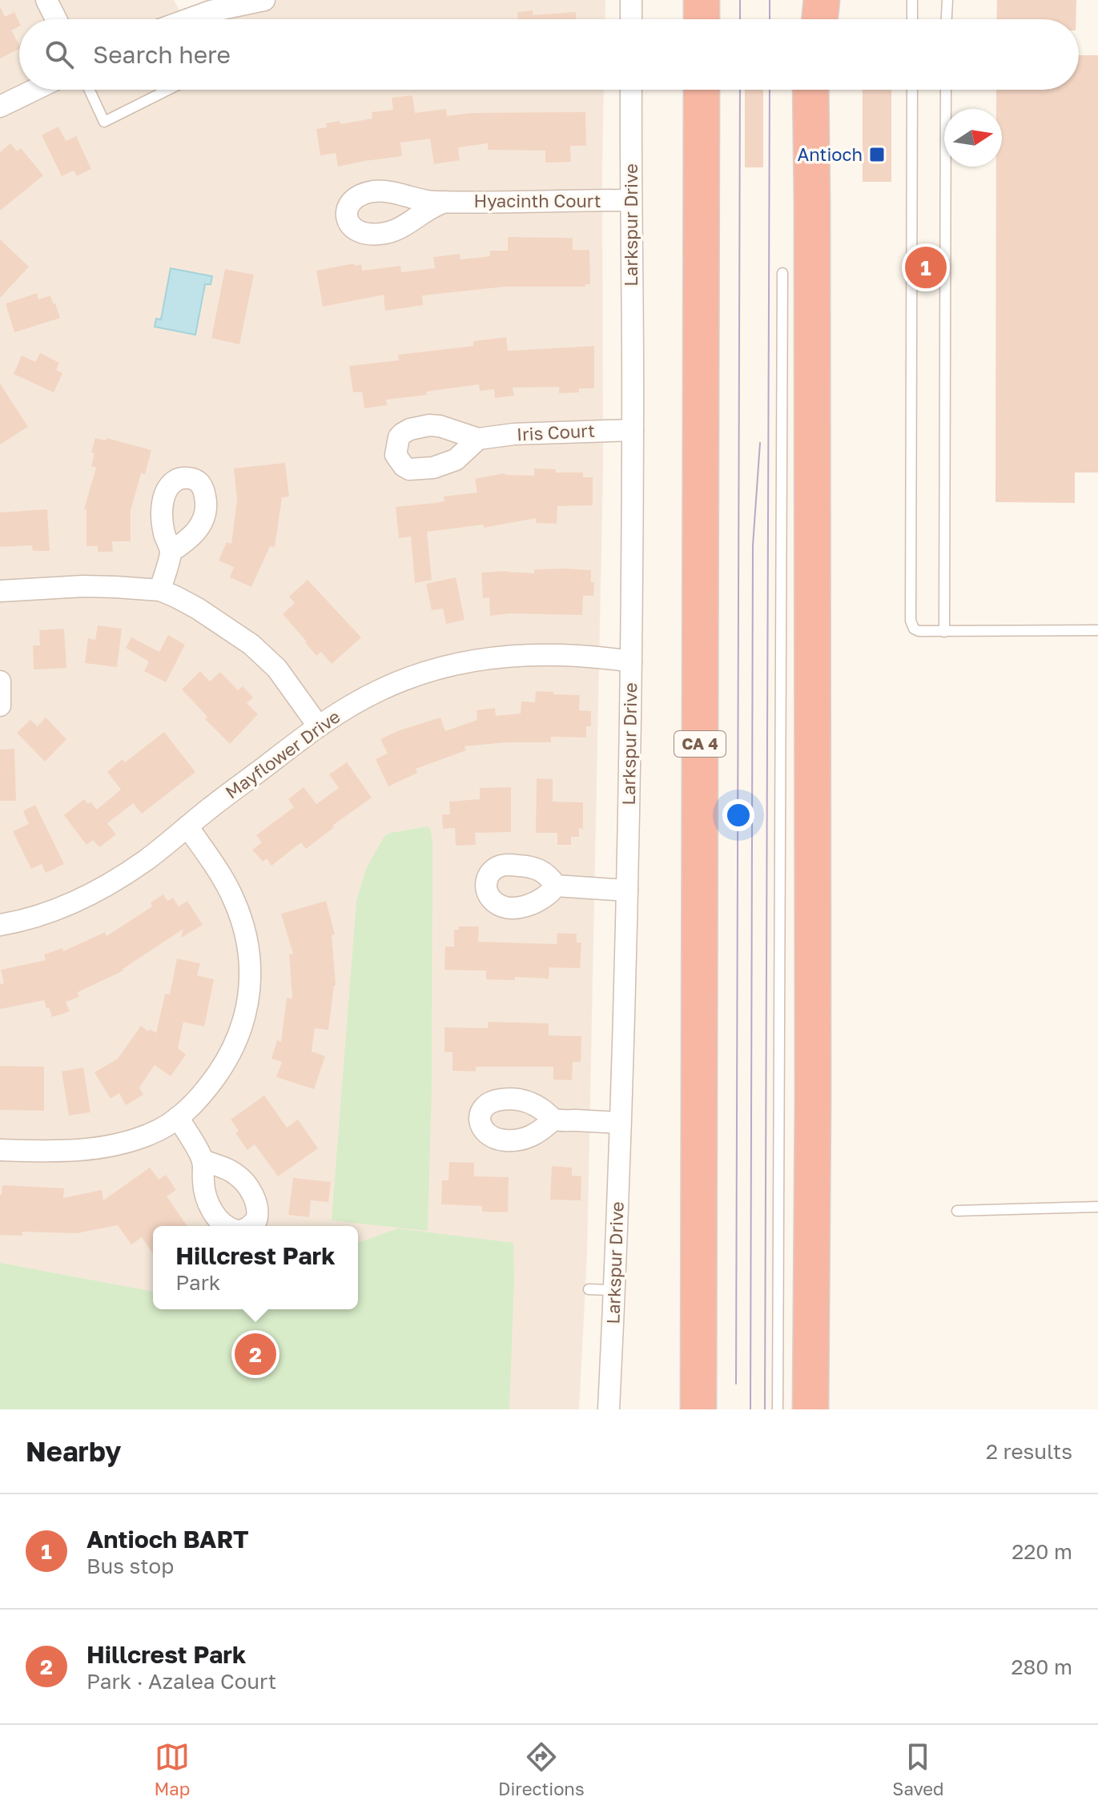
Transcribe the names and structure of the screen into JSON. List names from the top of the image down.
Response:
{
  "streets": {
    "highway": ["CA 4"],
    "street": [
      "Hyacinth Court",
      "Larkspur Drive",
      "Iris Court",
      "Mayflower Drive"
    ]
  },
  "crossings": [
    ["Hyacinth Court", "Larkspur Drive"],
    ["Larkspur Drive", "Iris Court"],
    ["Larkspur Drive", "Mayflower Drive"]
  ],
  "places": {
    "transit": ["Antioch"]
  },
  "north": "right",
  "page": {
    "search": "Search here",
    "pins": ["1", "2"],
    "popup": ["Hillcrest Park", "Park"],
    "heading": ["Nearby", "2 results"],
    "list": [
      {
        "mark": "1",
        "name": "Antioch BART",
        "note": "Bus stop",
        "value": "220 m"
      },
      {
        "mark": "2",
        "name": "Hillcrest Park",
        "note": "Park · Azalea Court",
        "value": "280 m"
      }
    ],
    "nav": ["Map", "Directions", "Saved"]
  }
}
